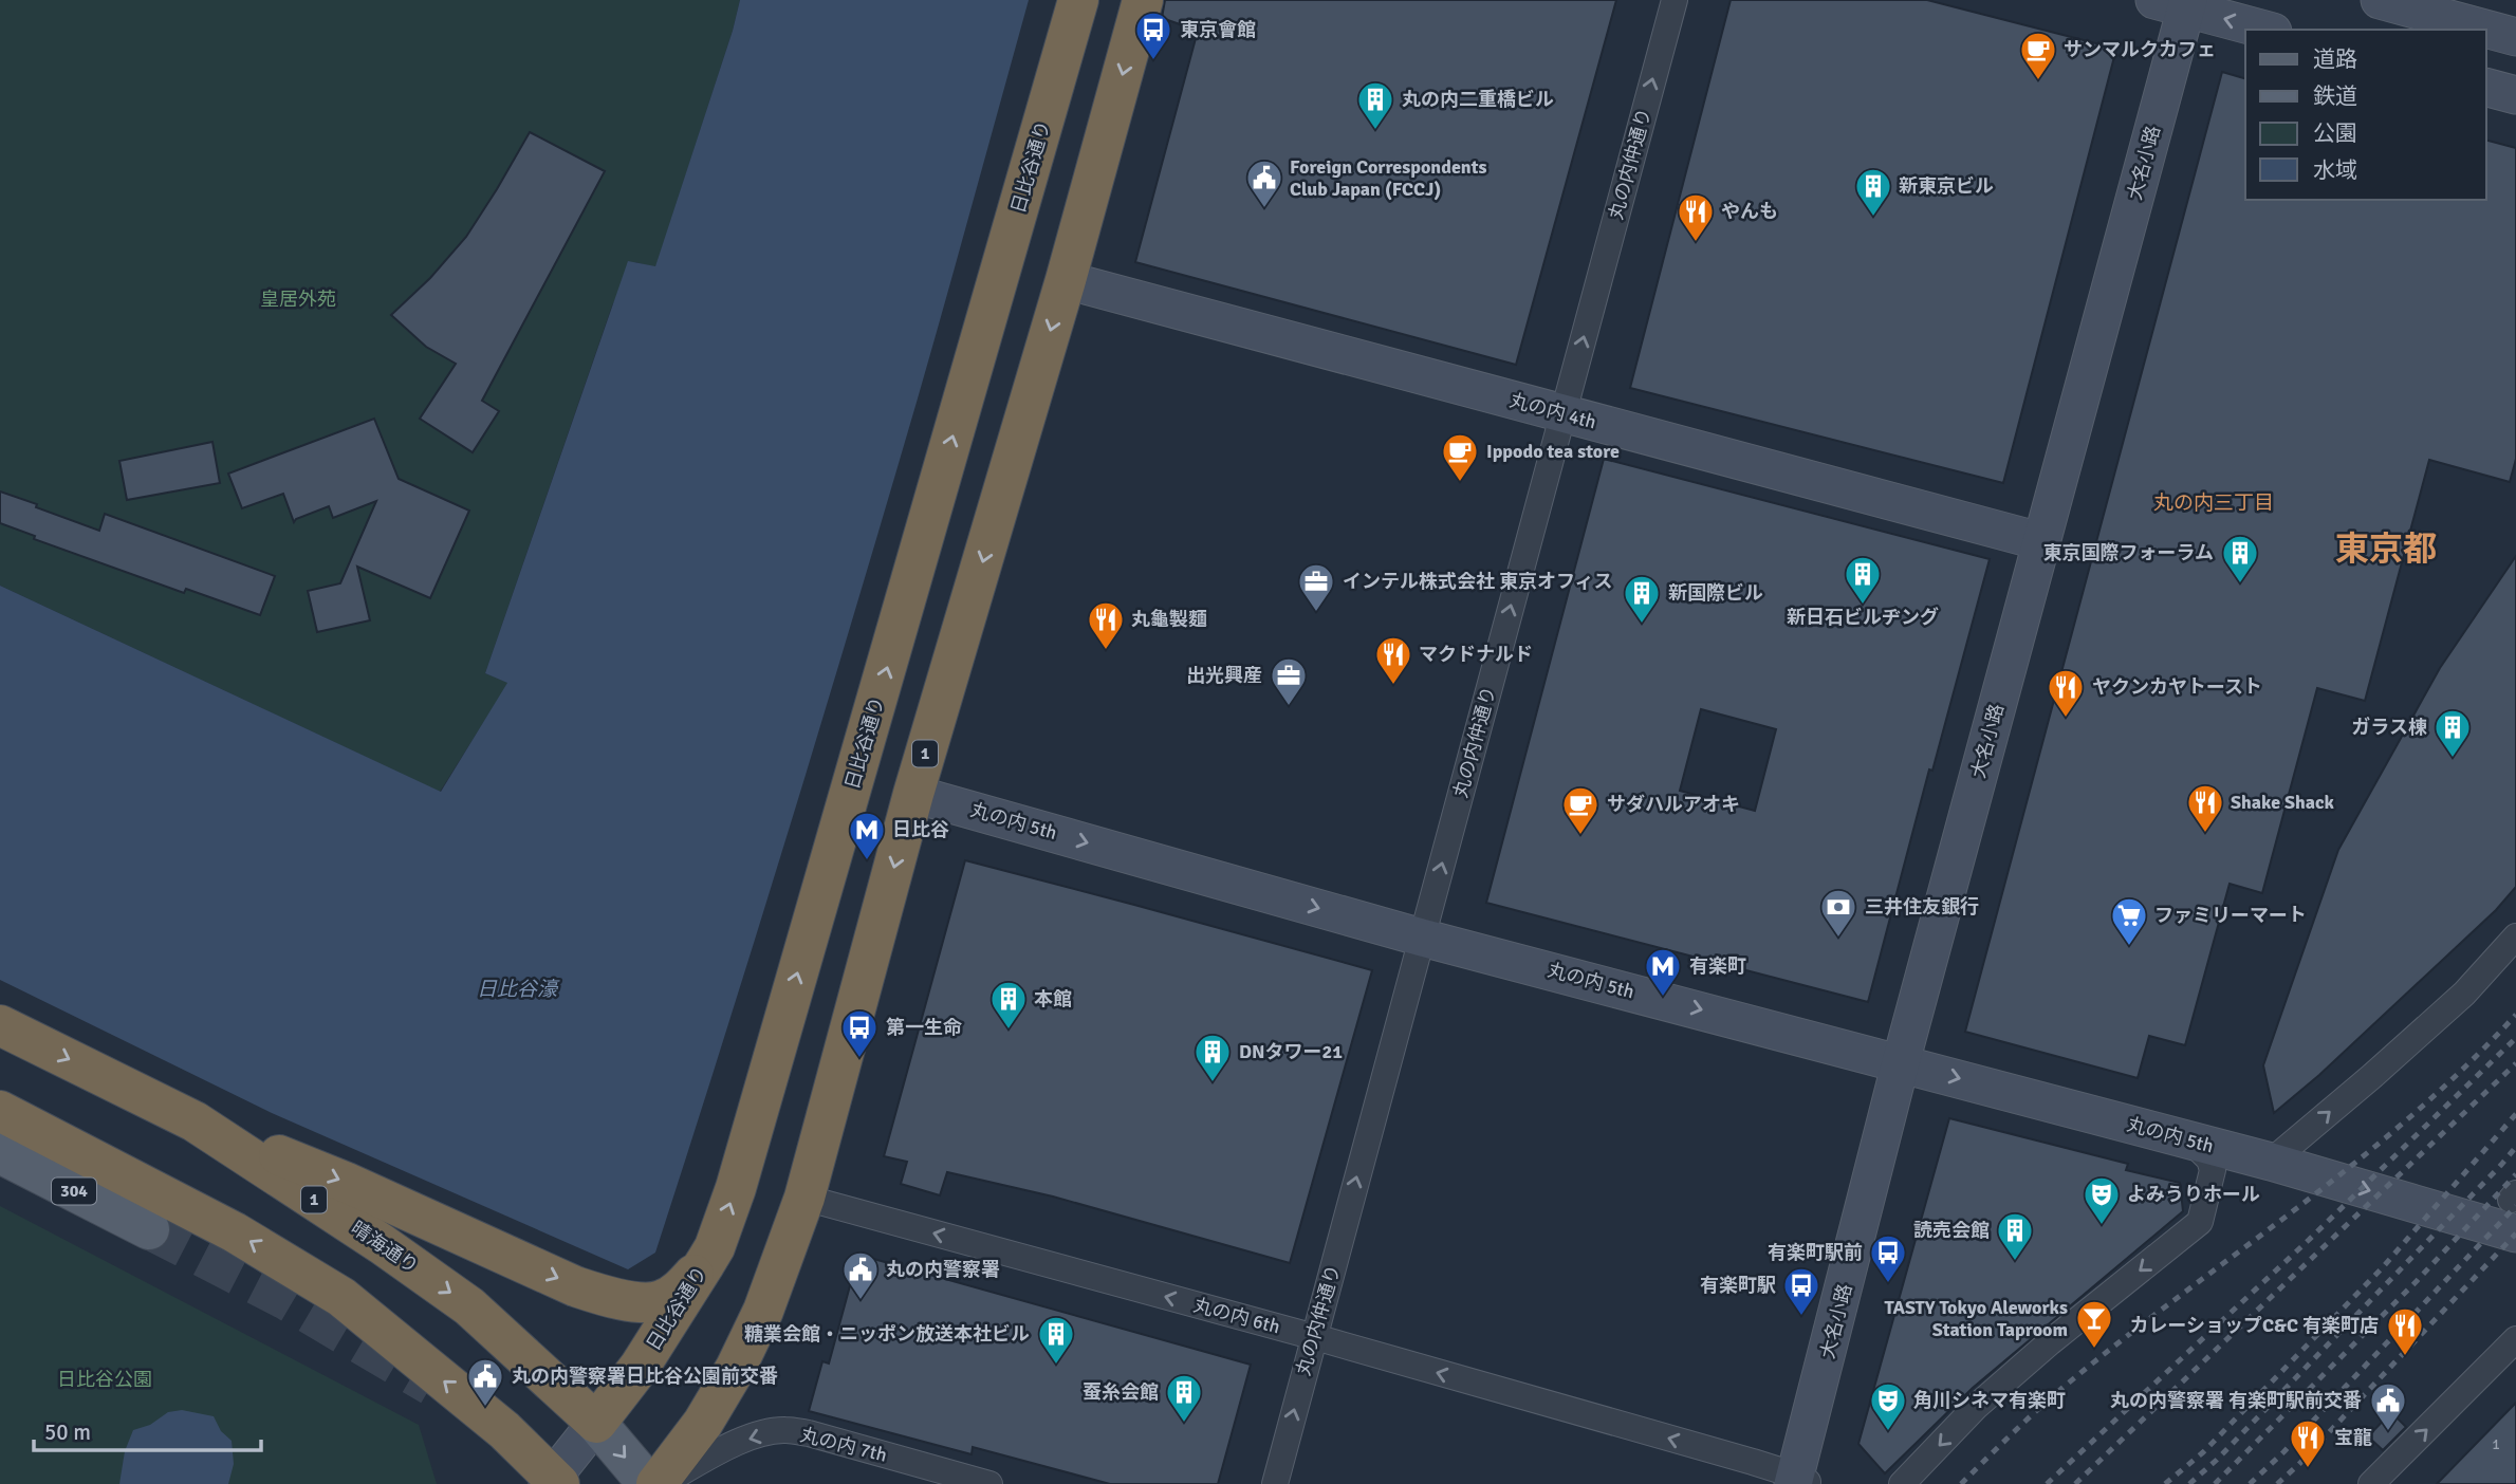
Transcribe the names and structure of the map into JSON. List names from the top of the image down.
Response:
{
  "streets": {
    "highway": ["日比谷通り", "1", "晴海通り"],
    "main road": ["304"],
    "street": [
      "大名小路",
      "丸の内仲通り",
      "丸の内 4th",
      "丸の内 5th",
      "丸の内 6th",
      "丸の内 7th"
    ]
  },
  "crossings": [
    ["大名小路", "丸の内 4th"],
    ["大名小路", "丸の内 5th"],
    ["大名小路", "丸の内 6th"],
    ["丸の内仲通り", "丸の内 4th"],
    ["丸の内仲通り", "丸の内 5th"],
    ["丸の内仲通り", "丸の内 6th"],
    ["日比谷通り", "1"],
    ["日比谷通り", "晴海通り"],
    ["丸の内 4th", "1"],
    ["1", "丸の内 5th"],
    ["1", "晴海通り"],
    ["1", "丸の内 6th"],
    ["1", "丸の内 7th"]
  ],
  "one_way": [
    "丸の内仲通り",
    "丸の内 5th",
    "丸の内 6th",
    "丸の内 7th"
  ],
  "districts": ["丸の内三丁目", "東京都"],
  "water": ["日比谷濠"],
  "parks": ["皇居外苑", "日比谷公園"],
  "places": {
    "bus stop": [
      "東京會館",
      "第一生命",
      "有楽町駅前",
      "有楽町駅"
    ],
    "cafe": ["サンマルクカフェ", "Ippodo tea store", "サダハルアオキ"],
    "building": [
      "丸の内二重橋ビル",
      "新東京ビル",
      "東京国際フォーラム",
      "新日石ビルヂング",
      "新国際ビル",
      "ガラス棟",
      "本館",
      "DNタワー21",
      "読売会館",
      "糖業会館・ニッポン放送本社ビル",
      "蚕糸会館"
    ],
    "public building": [
      "Foreign Correspondents Club Japan (FCCJ)",
      "丸の内警察署",
      "丸の内警察署日比谷公園前交番",
      "丸の内警察署 有楽町駅前交番"
    ],
    "restaurant": [
      "やんも",
      "丸龜製麵",
      "マクドナルド",
      "ヤクンカヤトースト",
      "Shake Shack",
      "カレーショップC&C 有楽町店",
      "宝龍"
    ],
    "office": ["インテル株式会社 東京オフィス", "出光興産"],
    "metro station": ["日比谷", "有楽町"],
    "bank": ["三井住友銀行"],
    "supermarket": ["ファミリーマート"],
    "theatre": ["よみうりホール", "角川シネマ有楽町"],
    "bar": ["TASTY Tokyo Aleworks Station Taproom"]
  },
  "house_numbers": ["1"],
  "legend": [
    "道路",
    "鉄道",
    "公園",
    "水域"
  ],
  "scale_bar": "50 m"
}
